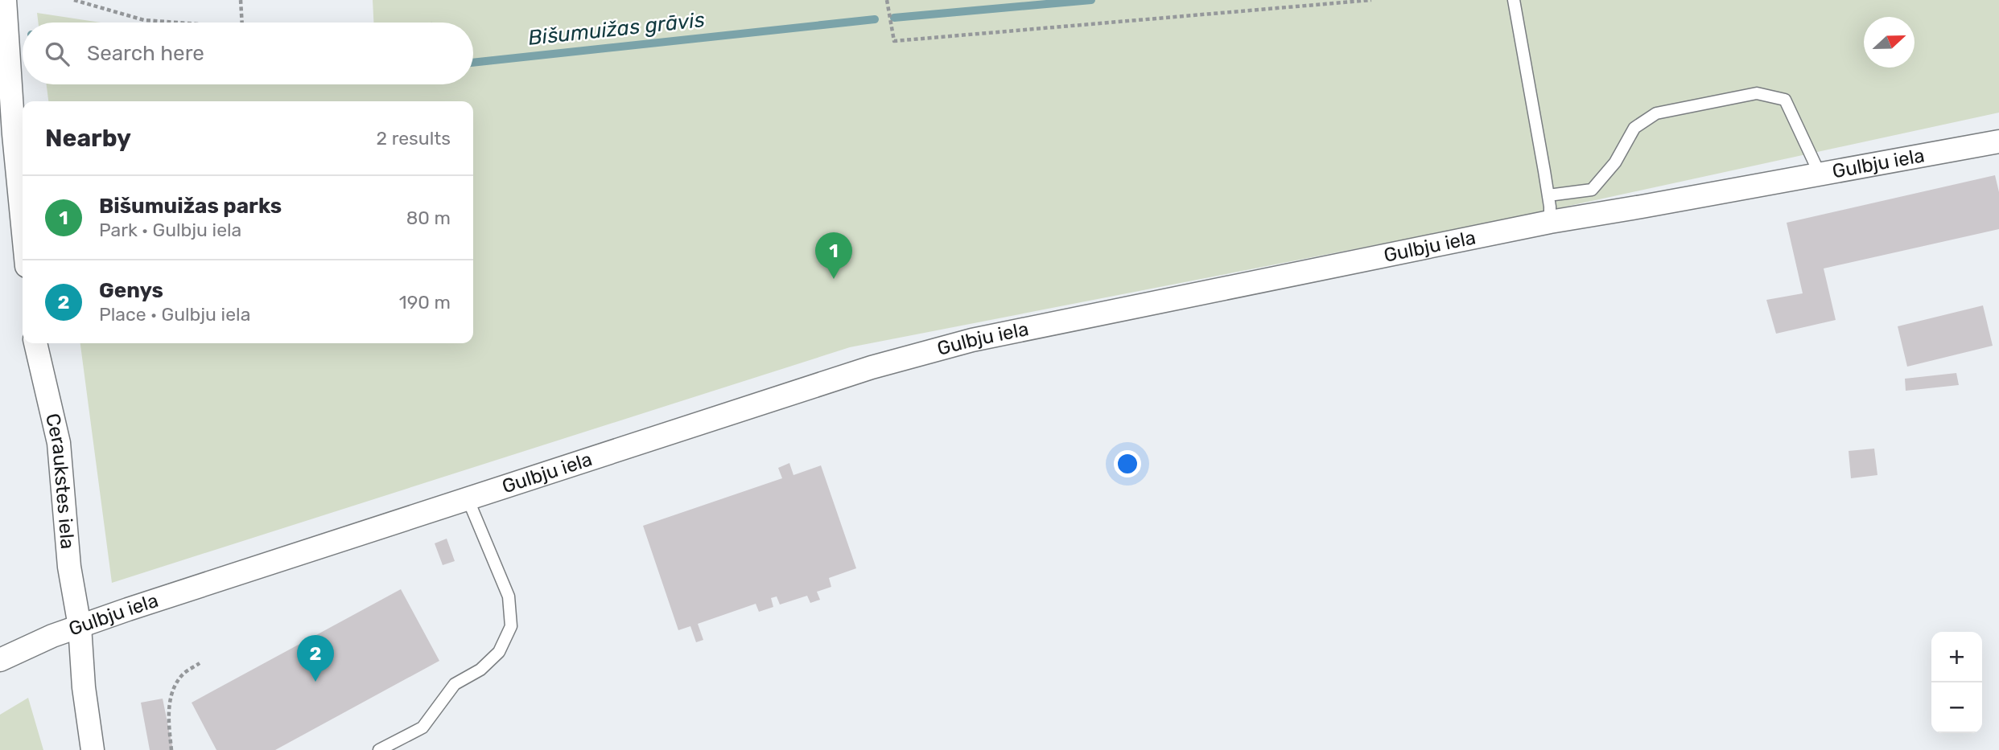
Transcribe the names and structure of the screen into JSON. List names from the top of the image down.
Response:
{
  "streets": {
    "street": ["Gulbju iela", "Ceraukstes iela"]
  },
  "crossings": [
    ["Gulbju iela", "Ceraukstes iela"]
  ],
  "water": ["Bišumuižas grāvis"],
  "north": "right",
  "page": {
    "search": "Search here",
    "heading": ["Nearby", "2 results"],
    "list": [
      {
        "mark": "1",
        "name": "Bišumuižas parks",
        "note": "Park · Gulbju iela",
        "value": "80 m"
      },
      {
        "mark": "2",
        "name": "Genys",
        "note": "Place · Gulbju iela",
        "value": "190 m"
      }
    ],
    "pins": ["1", "2"],
    "map_buttons": ["+", "−"]
  }
}
